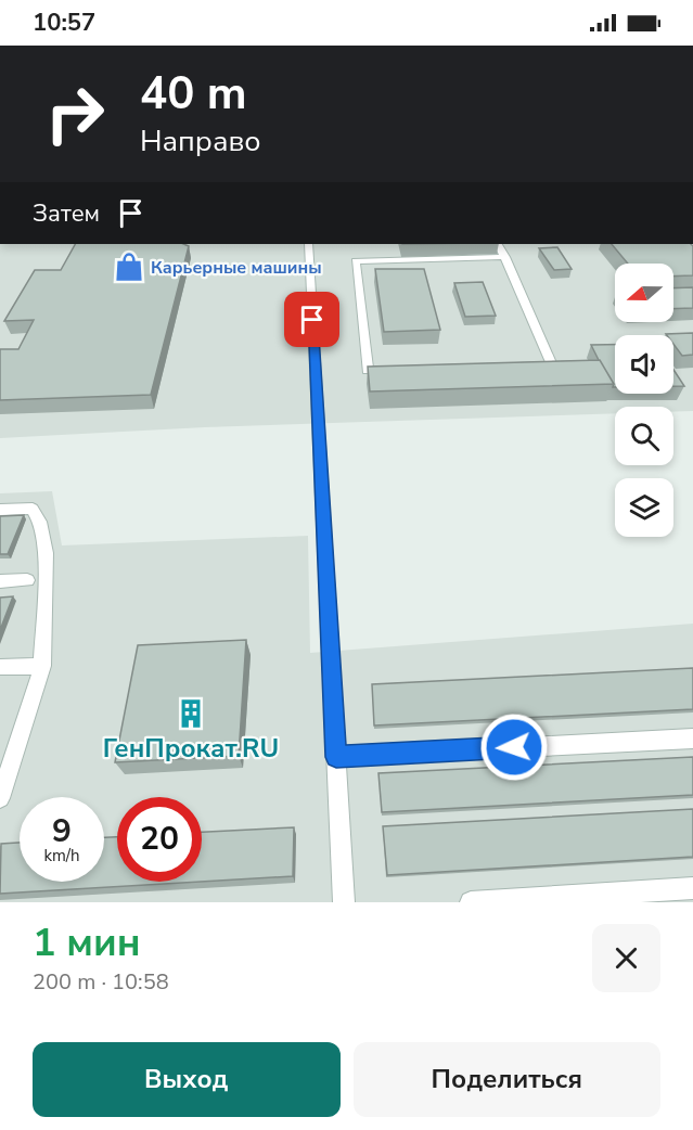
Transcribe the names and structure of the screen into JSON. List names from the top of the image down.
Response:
{
  "places": {
    "shop": ["Карьерные машины"],
    "building": ["ГенПрокат.RU"]
  },
  "north": "left",
  "page": {
    "status": "10:57",
    "turn": ["40 m", "Направо"],
    "then": "Затем",
    "speed": "9 km/h",
    "limit": "20",
    "heading": ["1 мин", "200 m · 10:58"],
    "buttons": ["Выход", "Поделиться"]
  }
}
